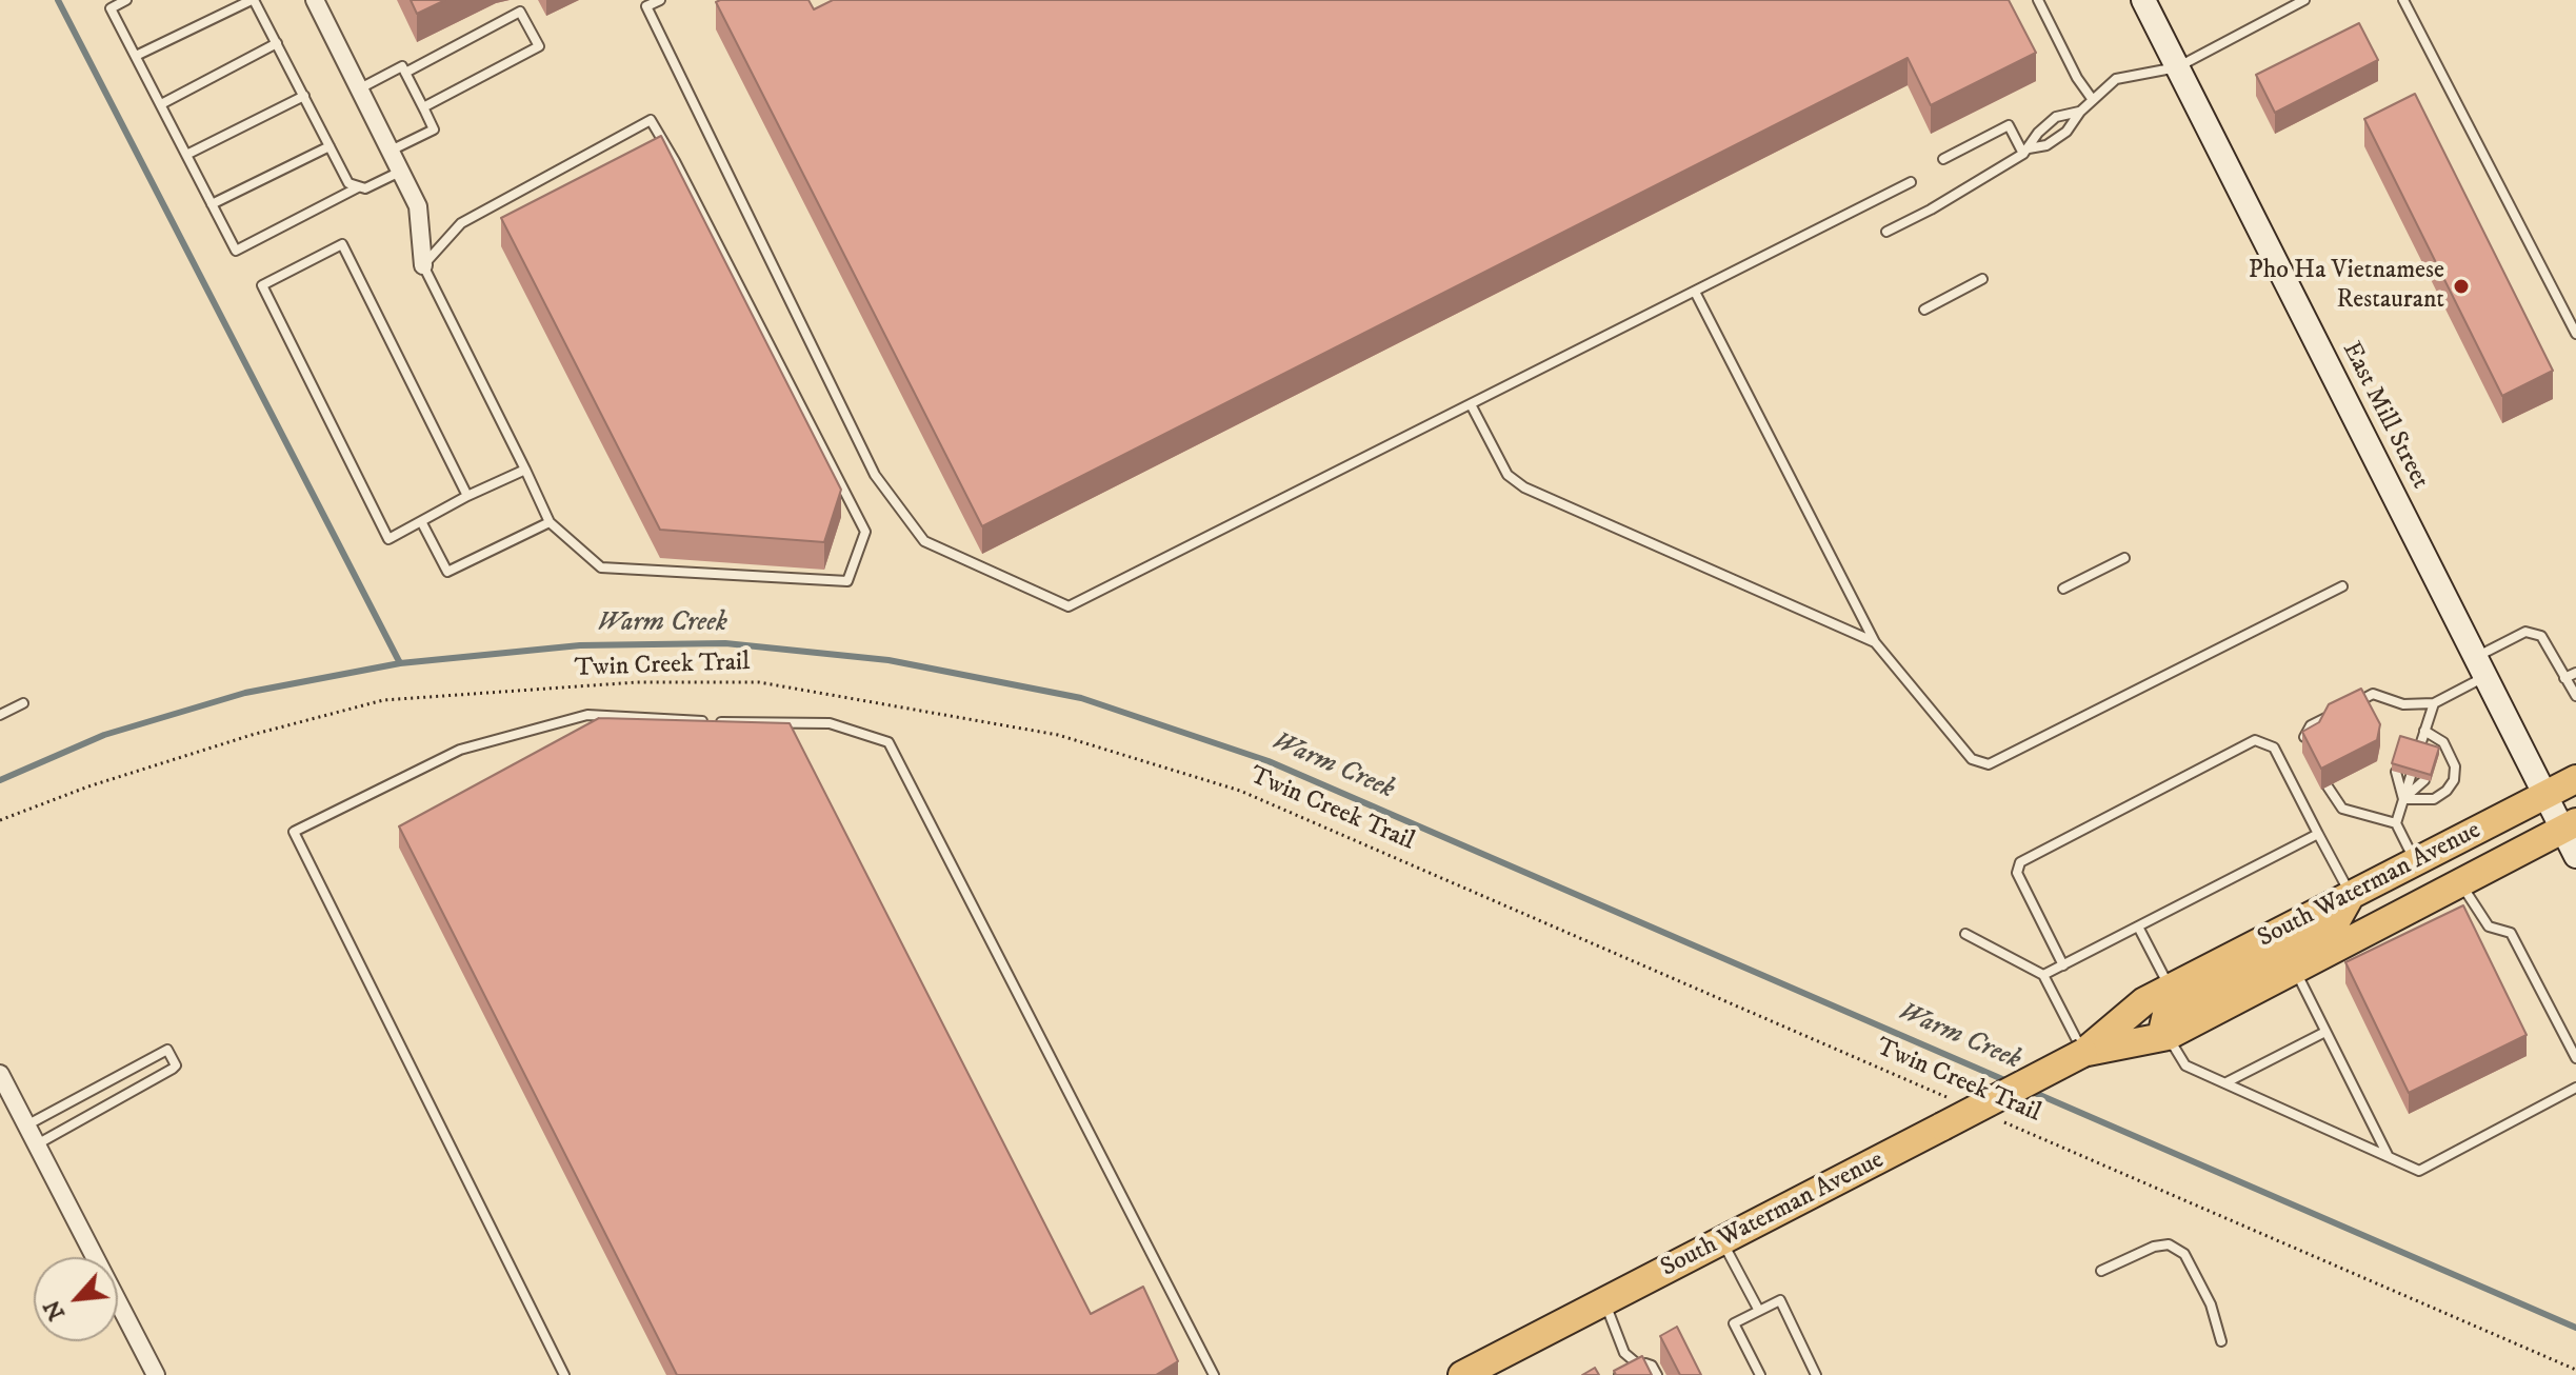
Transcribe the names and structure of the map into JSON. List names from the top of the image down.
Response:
{
  "streets": {
    "main road": ["East Mill Street", "South Waterman Avenue"],
    "path": ["Twin Creek Trail"]
  },
  "crossings": [
    ["East Mill Street", "South Waterman Avenue"]
  ],
  "water": ["Warm Creek"],
  "places": ["Pho Ha Vietnamese Restaurant"],
  "north": "bottom left"
}
